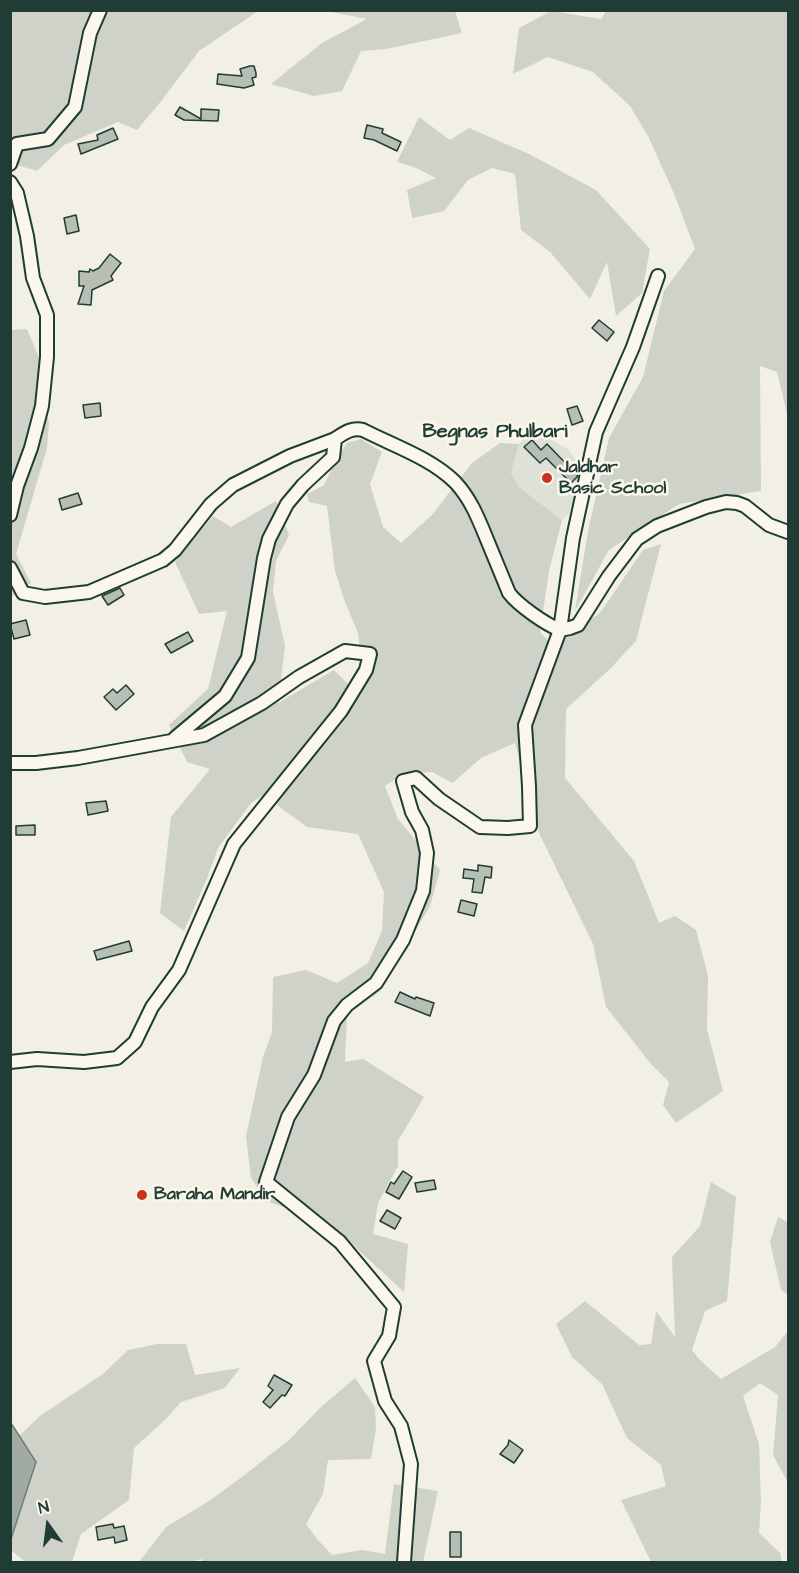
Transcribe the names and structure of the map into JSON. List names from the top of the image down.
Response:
{
  "districts": ["Begnas Phulbari"],
  "places": ["Jaldhar Basic School", "Baraha Mandir"],
  "north": "top"
}
